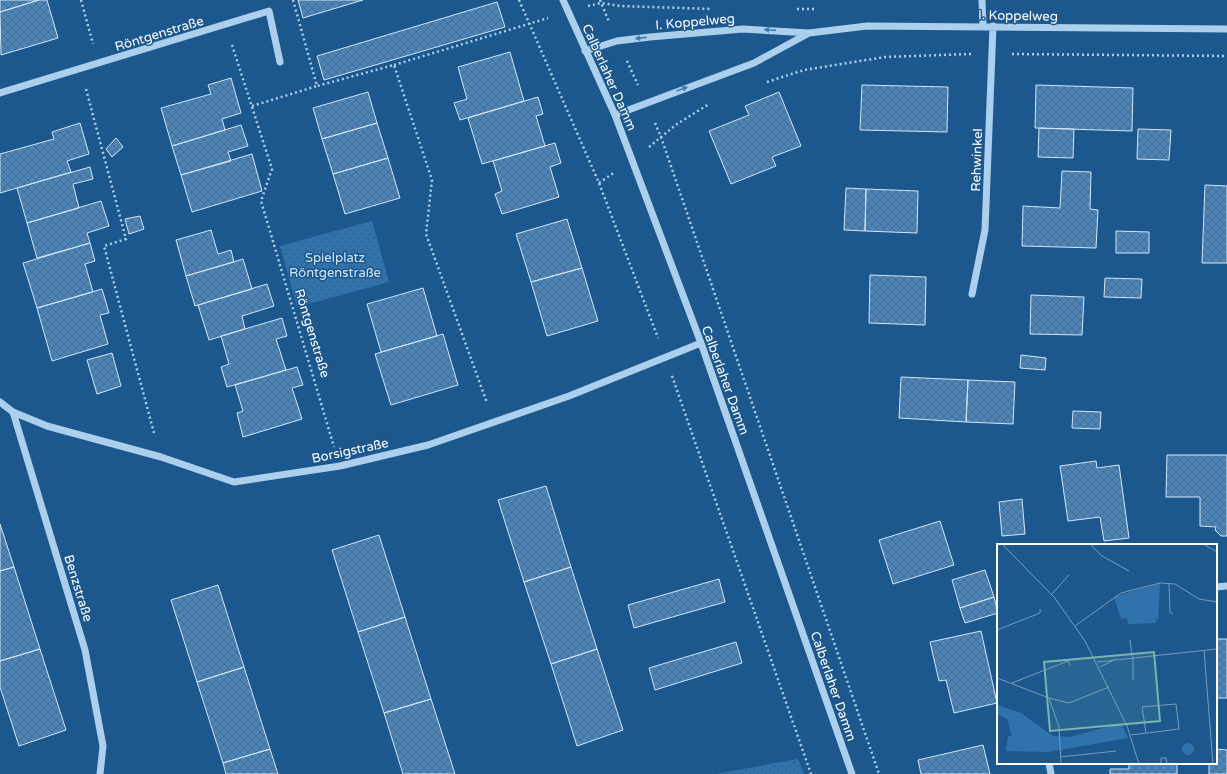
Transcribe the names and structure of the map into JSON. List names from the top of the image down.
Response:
{
  "streets": {
    "street": [
      "I. Koppelweg",
      "Röntgenstraße",
      "Calberlaher Damm",
      "Rehwinkel",
      "Borsigstraße",
      "Benzstraße"
    ]
  },
  "crossings": [
    ["I. Koppelweg", "Calberlaher Damm"],
    ["I. Koppelweg", "Rehwinkel"],
    ["Röntgenstraße", "Borsigstraße"],
    ["Calberlaher Damm", "Borsigstraße"],
    ["Borsigstraße", "Benzstraße"]
  ],
  "parks": ["Spielplatz Röntgenstraße"]
}
